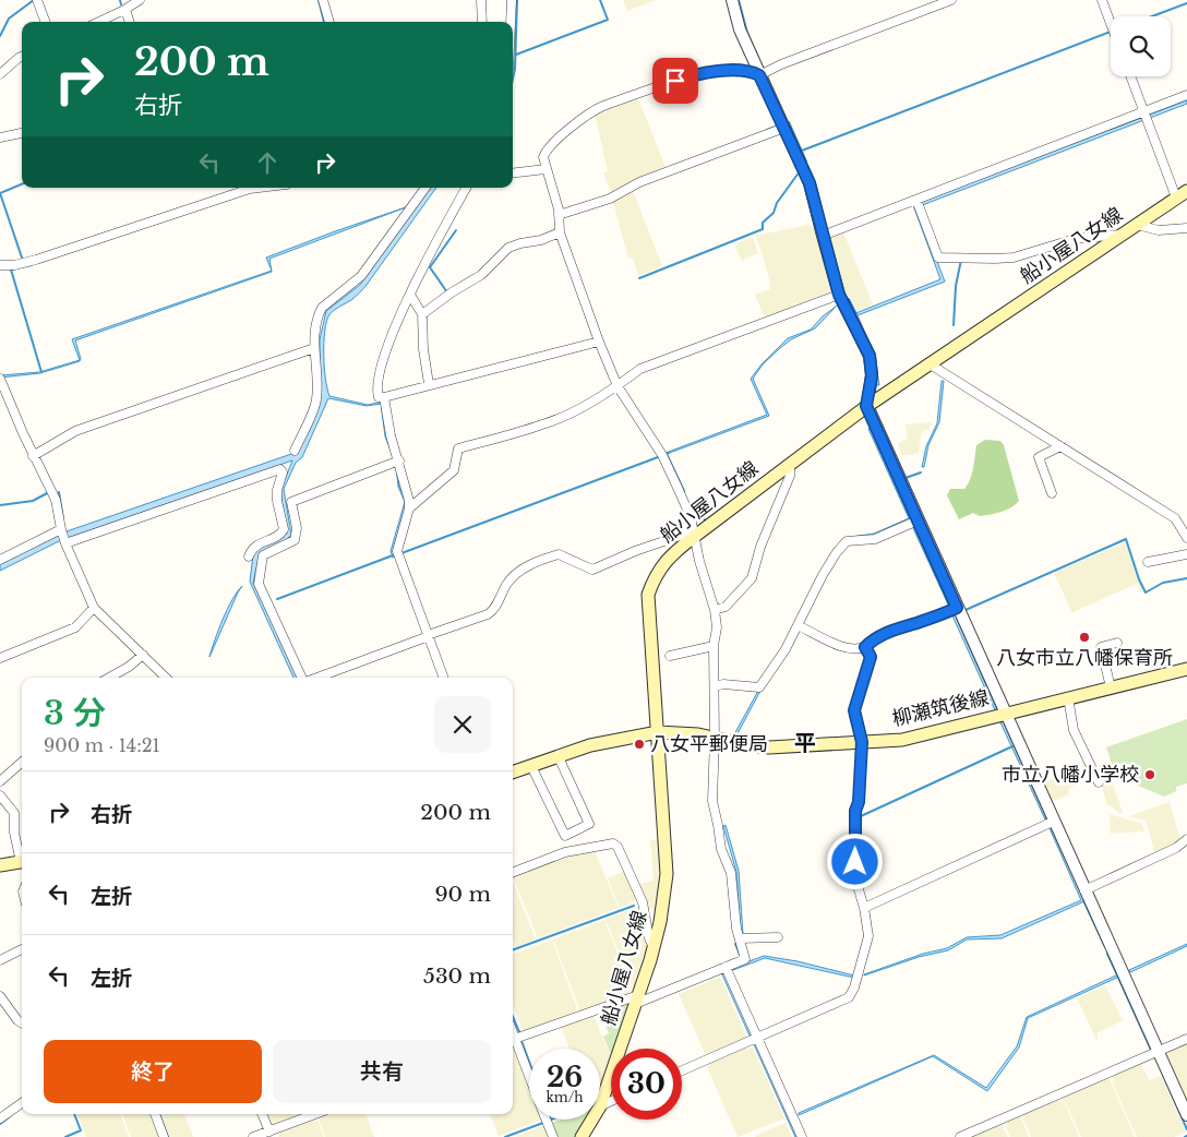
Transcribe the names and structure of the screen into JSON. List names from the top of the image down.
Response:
{
  "streets": {
    "main road": ["船小屋八女線", "柳瀬筑後線"]
  },
  "crossings": [
    ["船小屋八女線", "柳瀬筑後線"]
  ],
  "districts": ["平"],
  "places": ["八女市立八幡保育所", "八女平郵便局", "市立八幡小学校"],
  "page": {
    "turn": ["200 m", "右折"],
    "heading": ["3 分", "900 m · 14:21"],
    "list": [
      {
        "name": "右折",
        "value": "200 m"
      },
      {
        "name": "左折",
        "value": "90 m"
      },
      {
        "name": "左折",
        "value": "530 m"
      }
    ],
    "buttons": ["終了", "共有"],
    "speed": "26 km/h",
    "limit": "30"
  }
}
